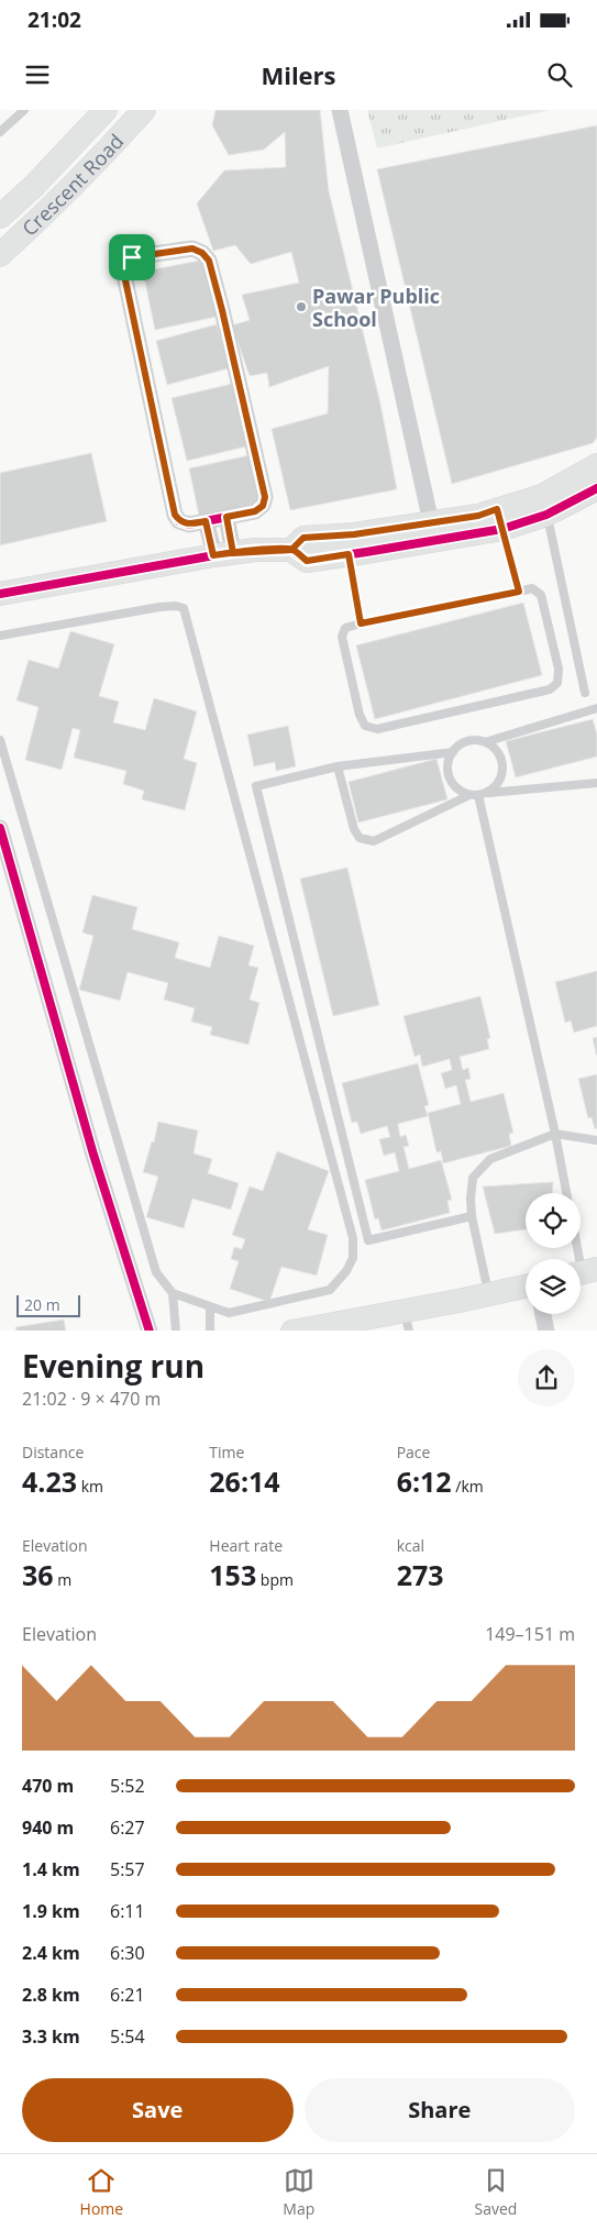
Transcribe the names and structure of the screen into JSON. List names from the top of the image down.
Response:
{
  "streets": {
    "street": ["Crescent Road"]
  },
  "places": ["Pawar Public School"],
  "scale_bar": "20 m",
  "page": {
    "status": "21:02",
    "header": "Milers",
    "scale": "20 m",
    "heading": ["Evening run", "21:02 · 9 × 470 m"],
    "stats": [
      ["Distance", "4.23 km"],
      ["Time", "26:14"],
      ["Pace", "6:12 /km"],
      ["Elevation", "36 m"],
      ["Heart rate", "153 bpm"],
      ["kcal", "273"]
    ],
    "chart": ["Elevation", "149–151 m"],
    "list": [
      {
        "name": "470 m",
        "note": "5:52"
      },
      {
        "name": "940 m",
        "note": "6:27"
      },
      {
        "name": "1.4 km",
        "note": "5:57"
      },
      {
        "name": "1.9 km",
        "note": "6:11"
      },
      {
        "name": "2.4 km",
        "note": "6:30"
      },
      {
        "name": "2.8 km",
        "note": "6:21"
      },
      {
        "name": "3.3 km",
        "note": "5:54"
      }
    ],
    "buttons": ["Save", "Share"],
    "tabs": ["Home", "Map", "Saved"]
  }
}
